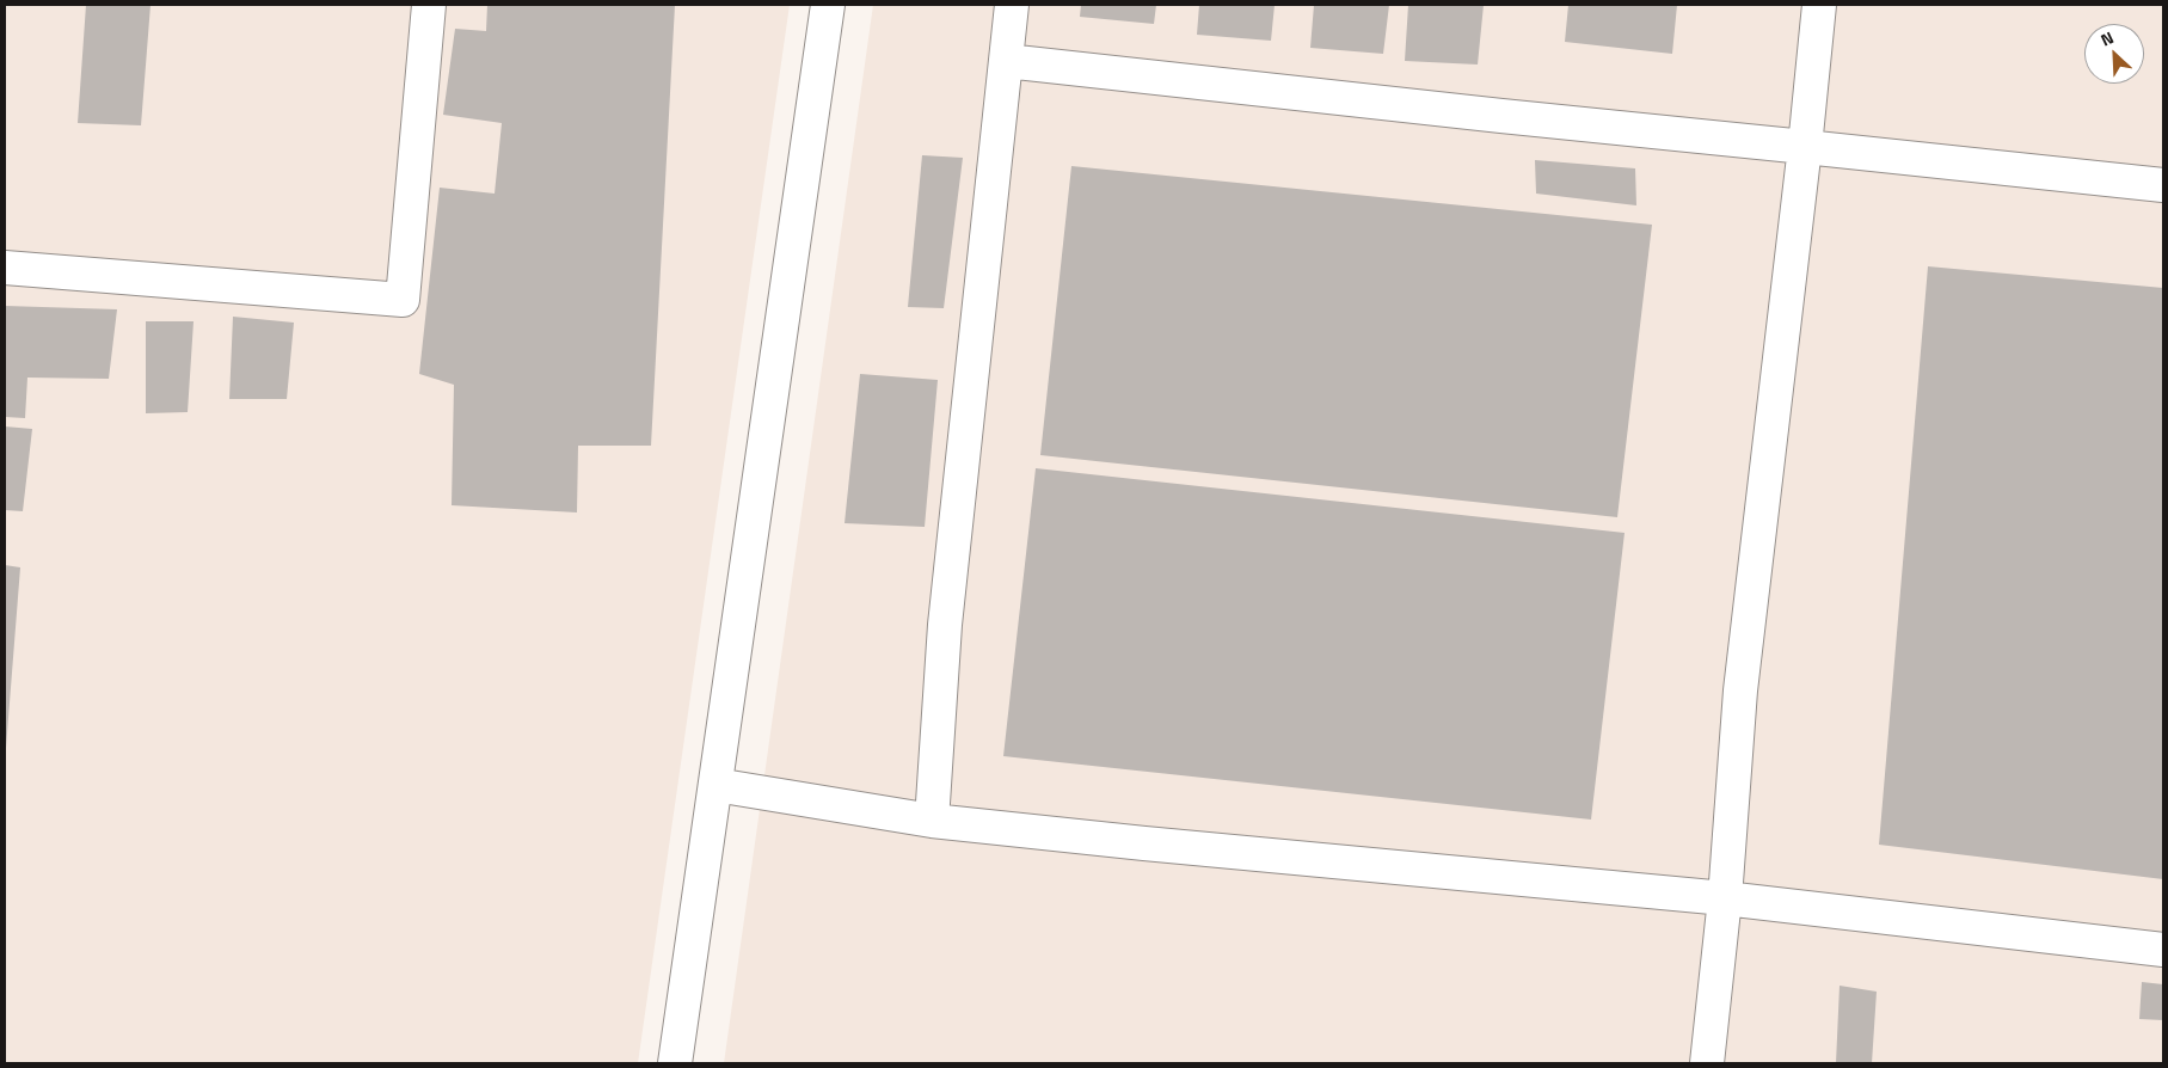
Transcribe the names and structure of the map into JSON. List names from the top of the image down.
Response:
{
  "north": "top left"
}
